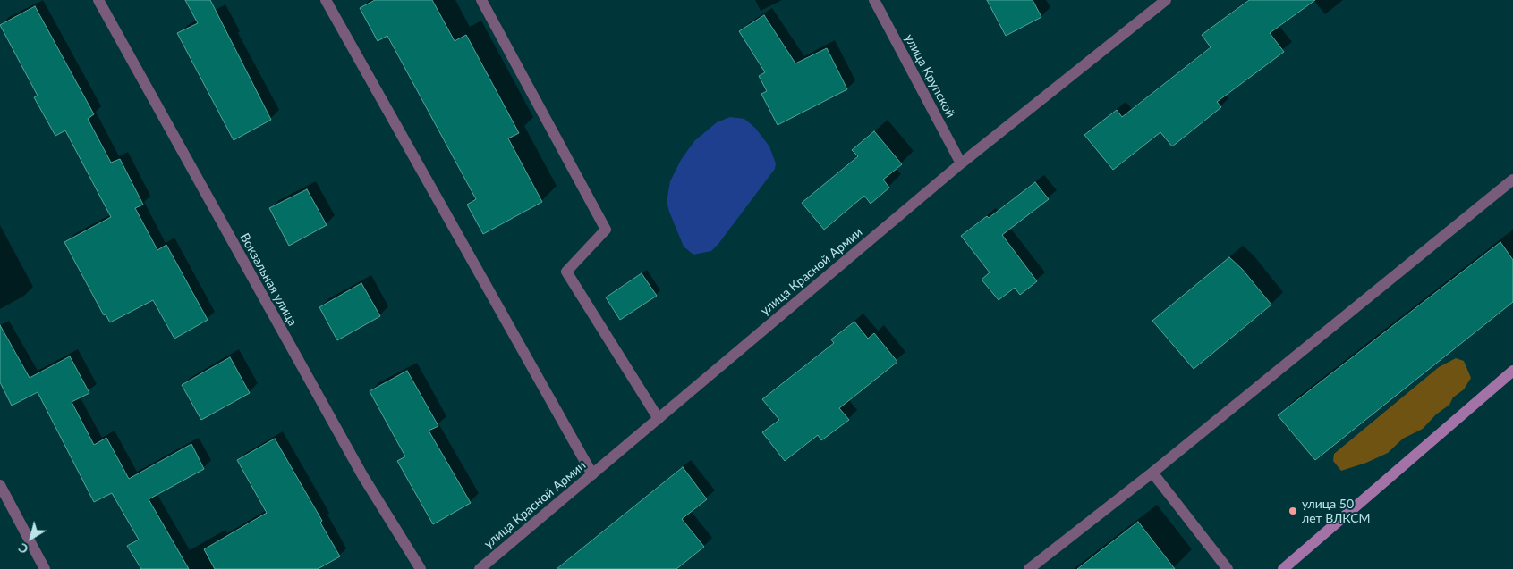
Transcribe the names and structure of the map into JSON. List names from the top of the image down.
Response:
{
  "streets": {
    "street": ["улица Крупской", "улица Красной Армии", "Вокзальная улица"]
  },
  "crossings": [
    ["улица Крупской", "улица Красной Армии"]
  ],
  "places": ["улица 50 лет ВЛКСМ"],
  "north": "bottom left"
}
